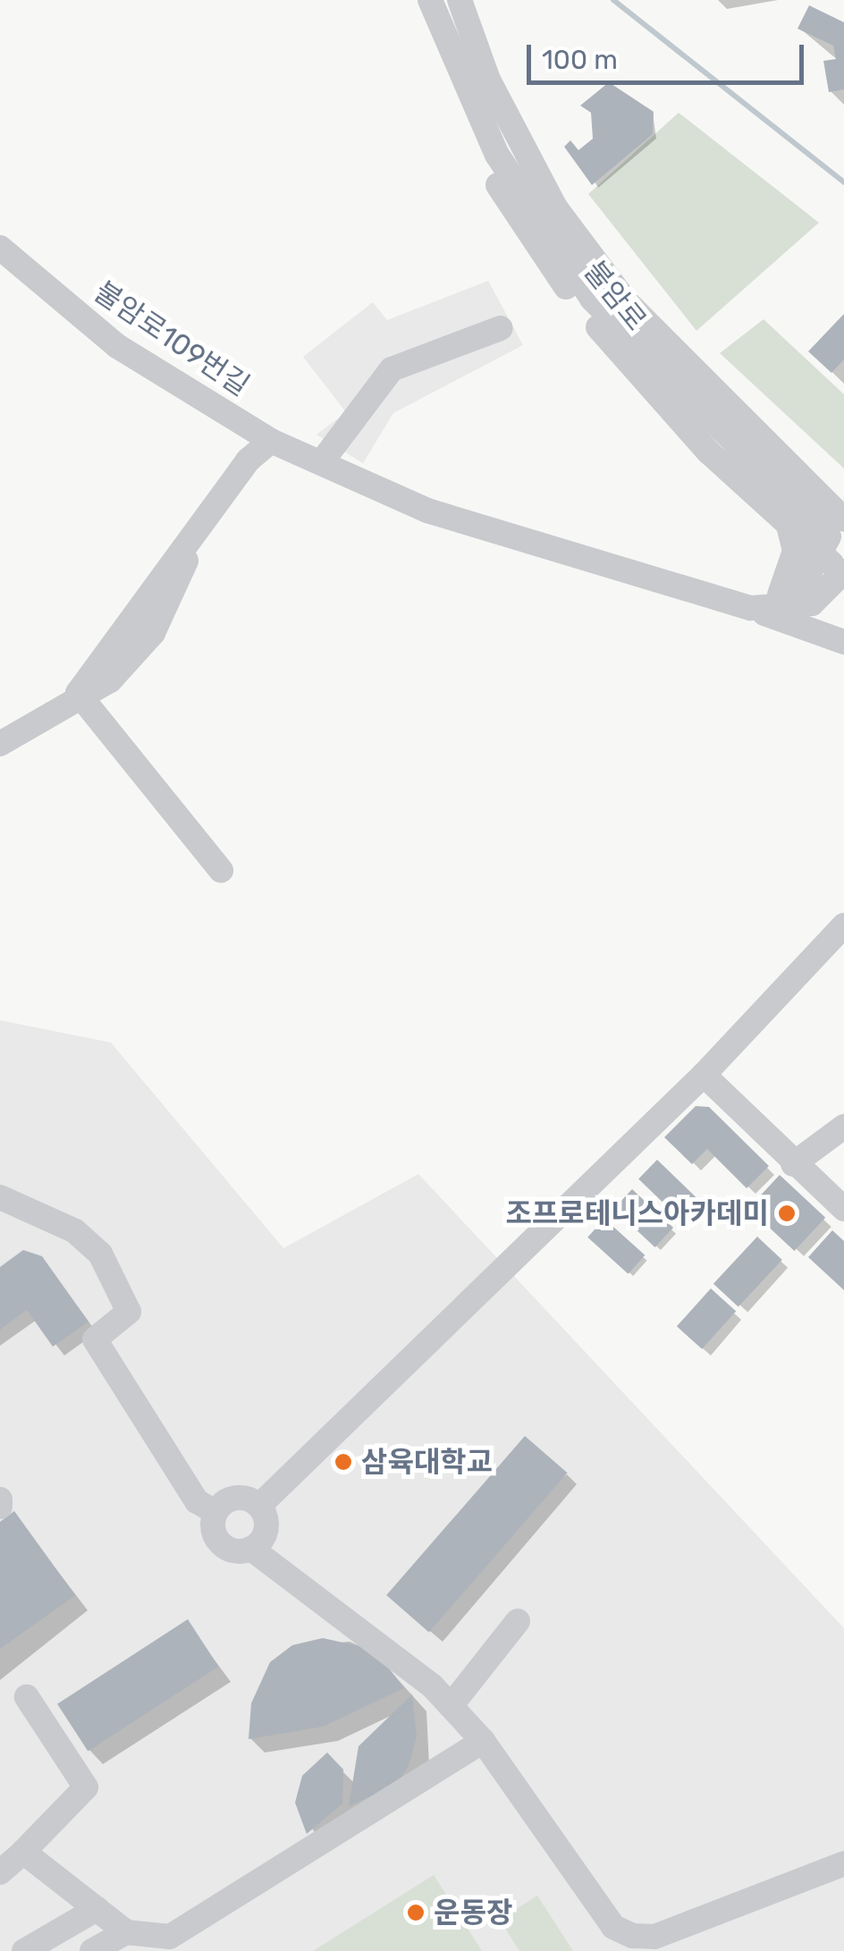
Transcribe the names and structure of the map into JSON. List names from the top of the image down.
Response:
{
  "streets": {
    "street": ["불암로", "불암로109번길"]
  },
  "places": ["조프로테니스아카데미", "삼육대학교", "운동장"],
  "scale_bar": "100 m"
}
